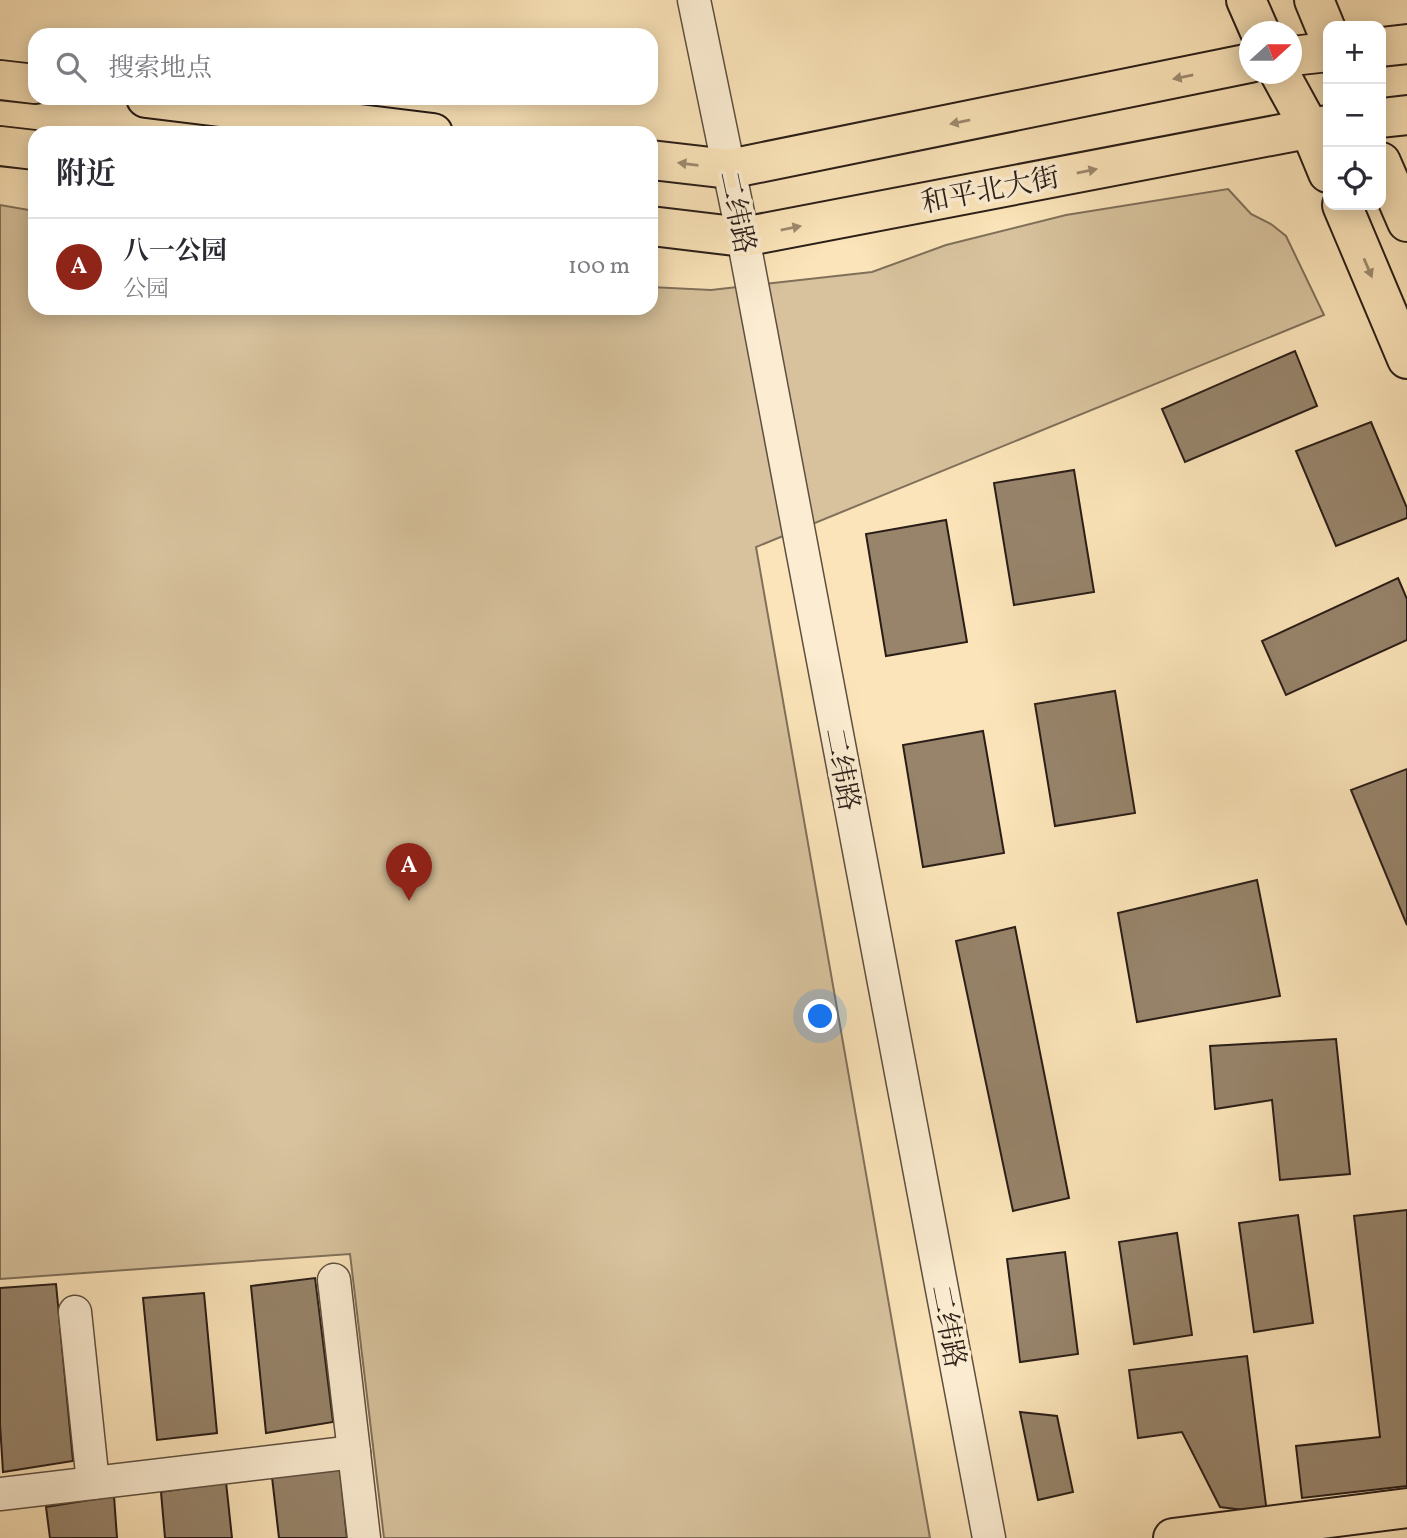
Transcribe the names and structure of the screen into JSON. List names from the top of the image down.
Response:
{
  "streets": {
    "main road": ["和平北大街"],
    "street": ["二纬路"]
  },
  "crossings": [
    ["和平北大街", "二纬路"]
  ],
  "north": "right",
  "page": {
    "map_buttons": ["+", "−"],
    "search": "搜索地点",
    "heading": "附近",
    "list": [
      {
        "mark": "A",
        "name": "八一公园",
        "note": "公园",
        "value": "100 m"
      }
    ],
    "pins": "A"
  }
}
